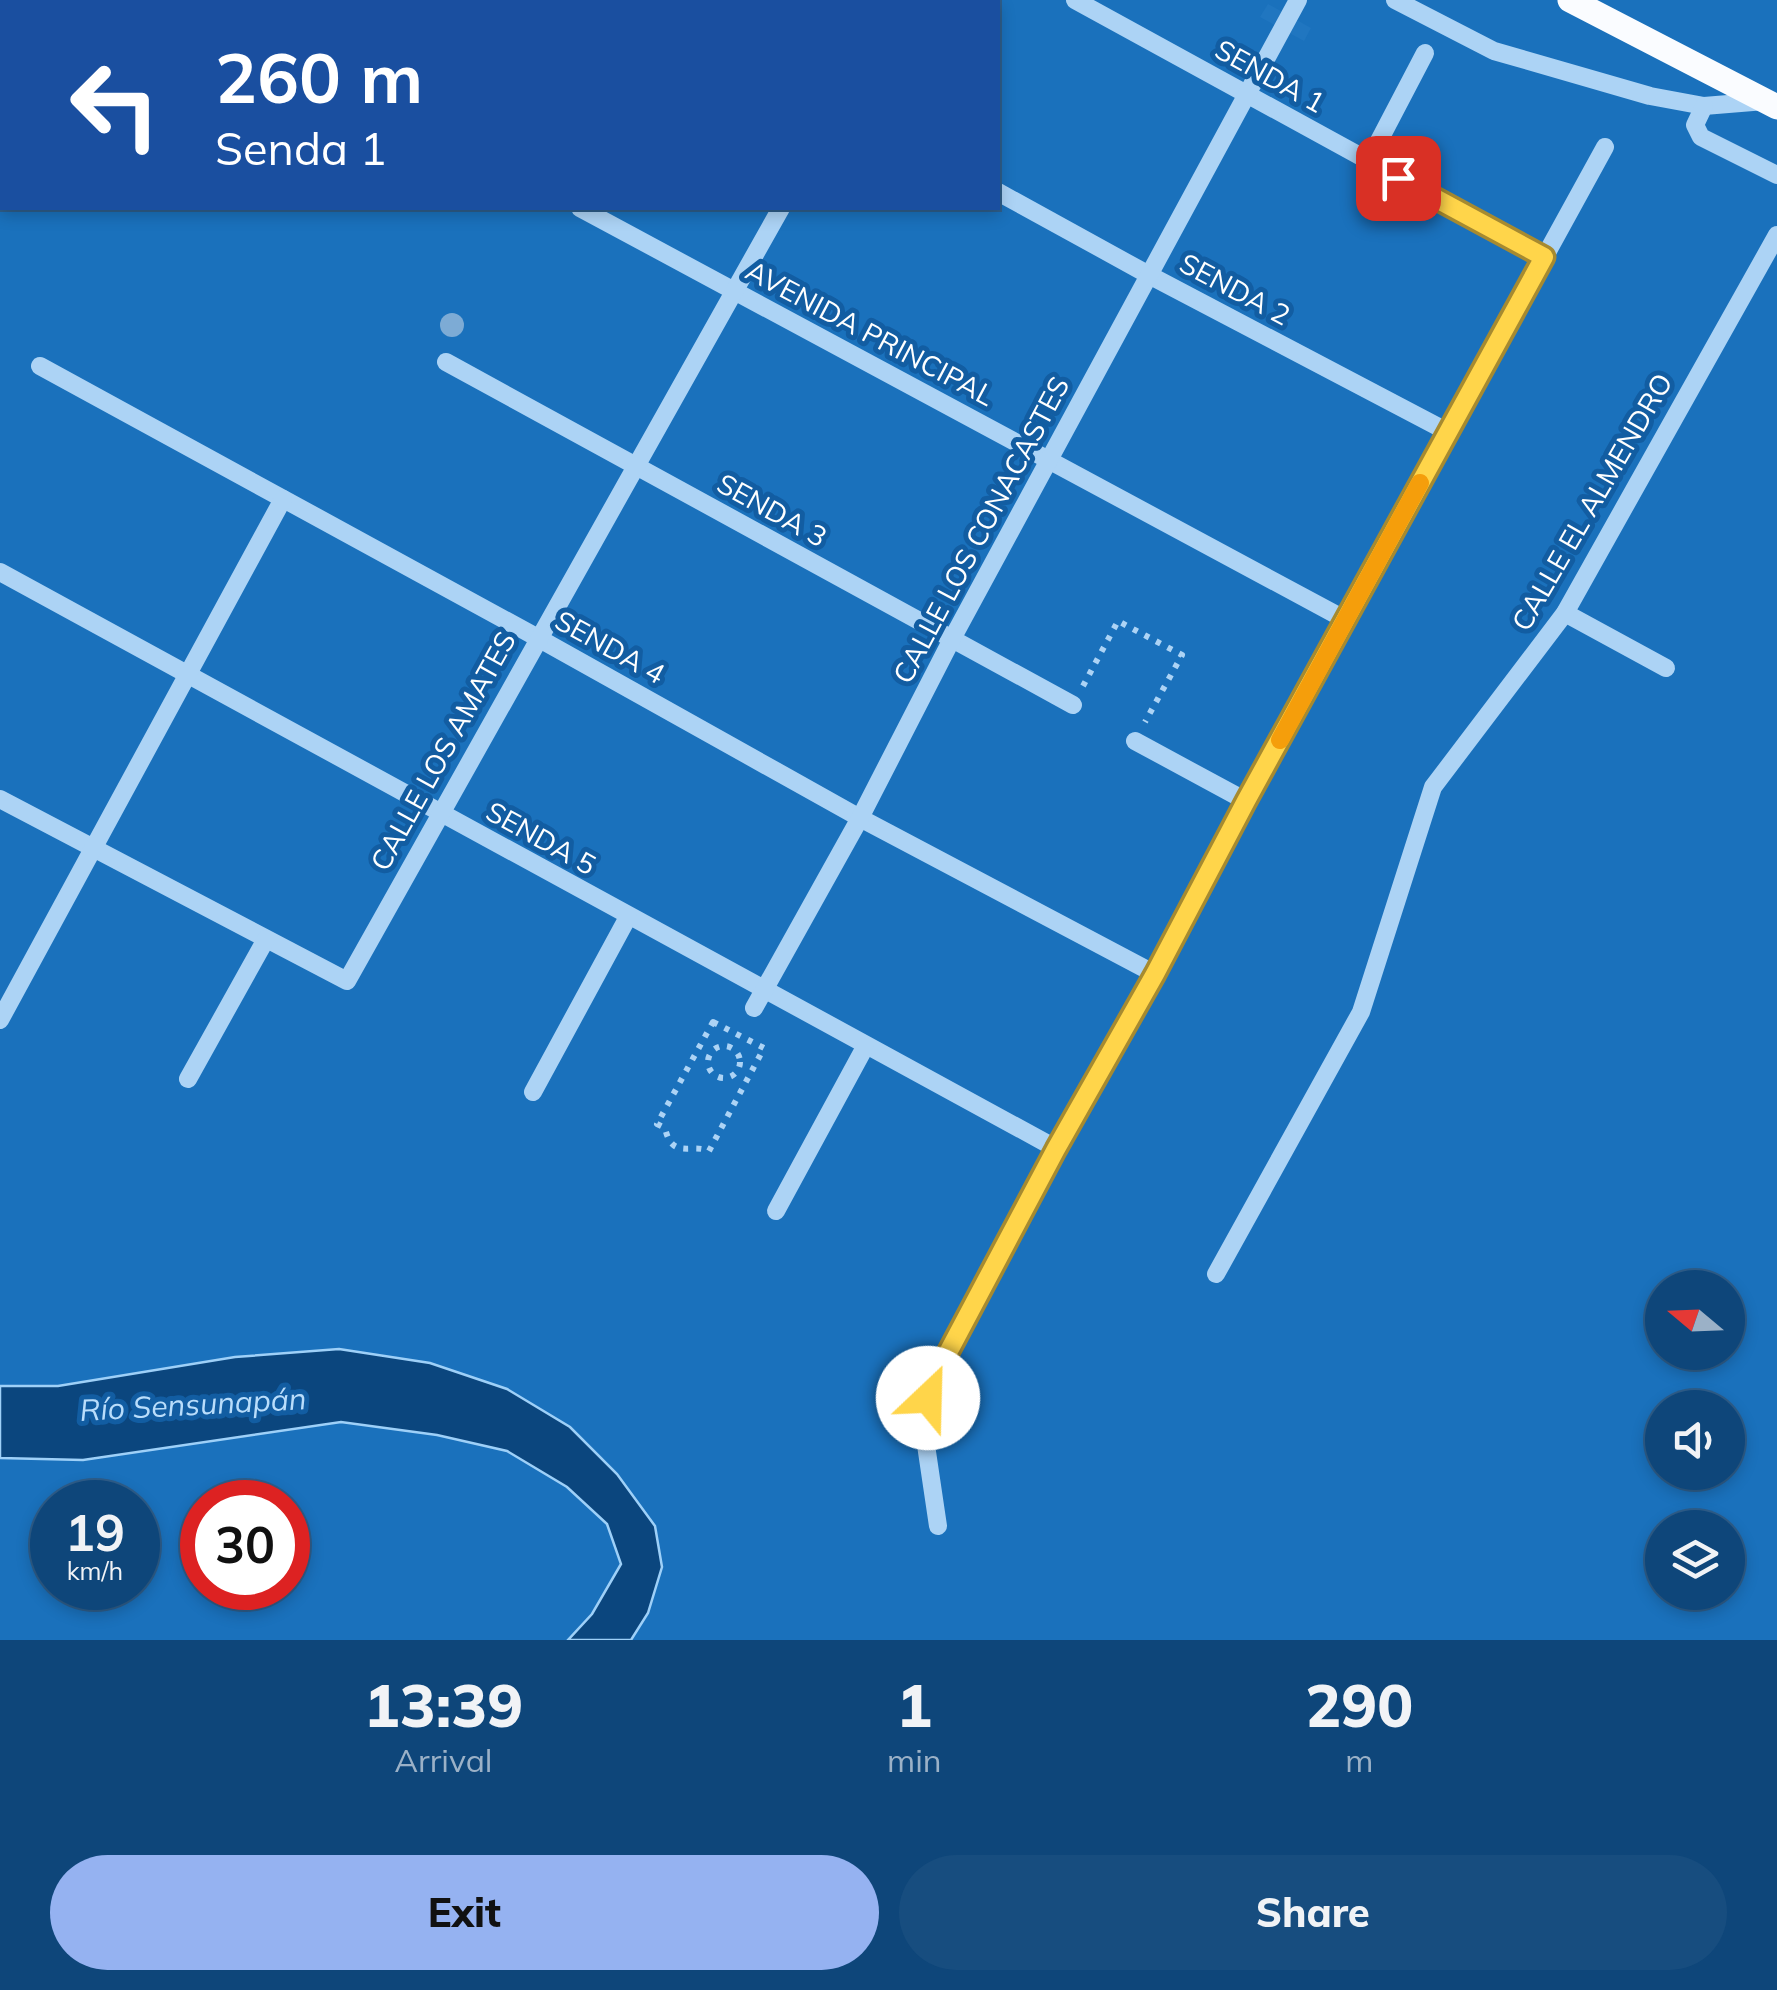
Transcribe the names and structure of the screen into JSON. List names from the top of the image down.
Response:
{
  "streets": {
    "street": [
      "SENDA 1",
      "SENDA 2",
      "AVENIDA PRINCIPAL",
      "CALLE EL ALMENDRO",
      "SENDA 3",
      "CALLE LOS CONACASTES",
      "SENDA 4",
      "CALLE LOS AMATES",
      "SENDA 5"
    ]
  },
  "crossings": [
    ["SENDA 1", "CALLE LOS CONACASTES"],
    ["SENDA 2", "CALLE LOS CONACASTES"],
    ["AVENIDA PRINCIPAL", "CALLE LOS CONACASTES"],
    ["AVENIDA PRINCIPAL", "CALLE LOS AMATES"],
    ["SENDA 3", "CALLE LOS CONACASTES"],
    ["SENDA 3", "CALLE LOS AMATES"],
    ["CALLE LOS CONACASTES", "SENDA 4"],
    ["CALLE LOS CONACASTES", "SENDA 5"],
    ["SENDA 4", "CALLE LOS AMATES"],
    ["CALLE LOS AMATES", "SENDA 5"]
  ],
  "water": ["Río Sensunapán"],
  "north": "left",
  "page": {
    "turn": ["260 m", "Senda 1"],
    "speed": "19 km/h",
    "limit": "30",
    "eta": [
      "13:39",
      "Arrival",
      "1",
      "min",
      "290",
      "m"
    ],
    "buttons": ["Exit", "Share"]
  }
}
